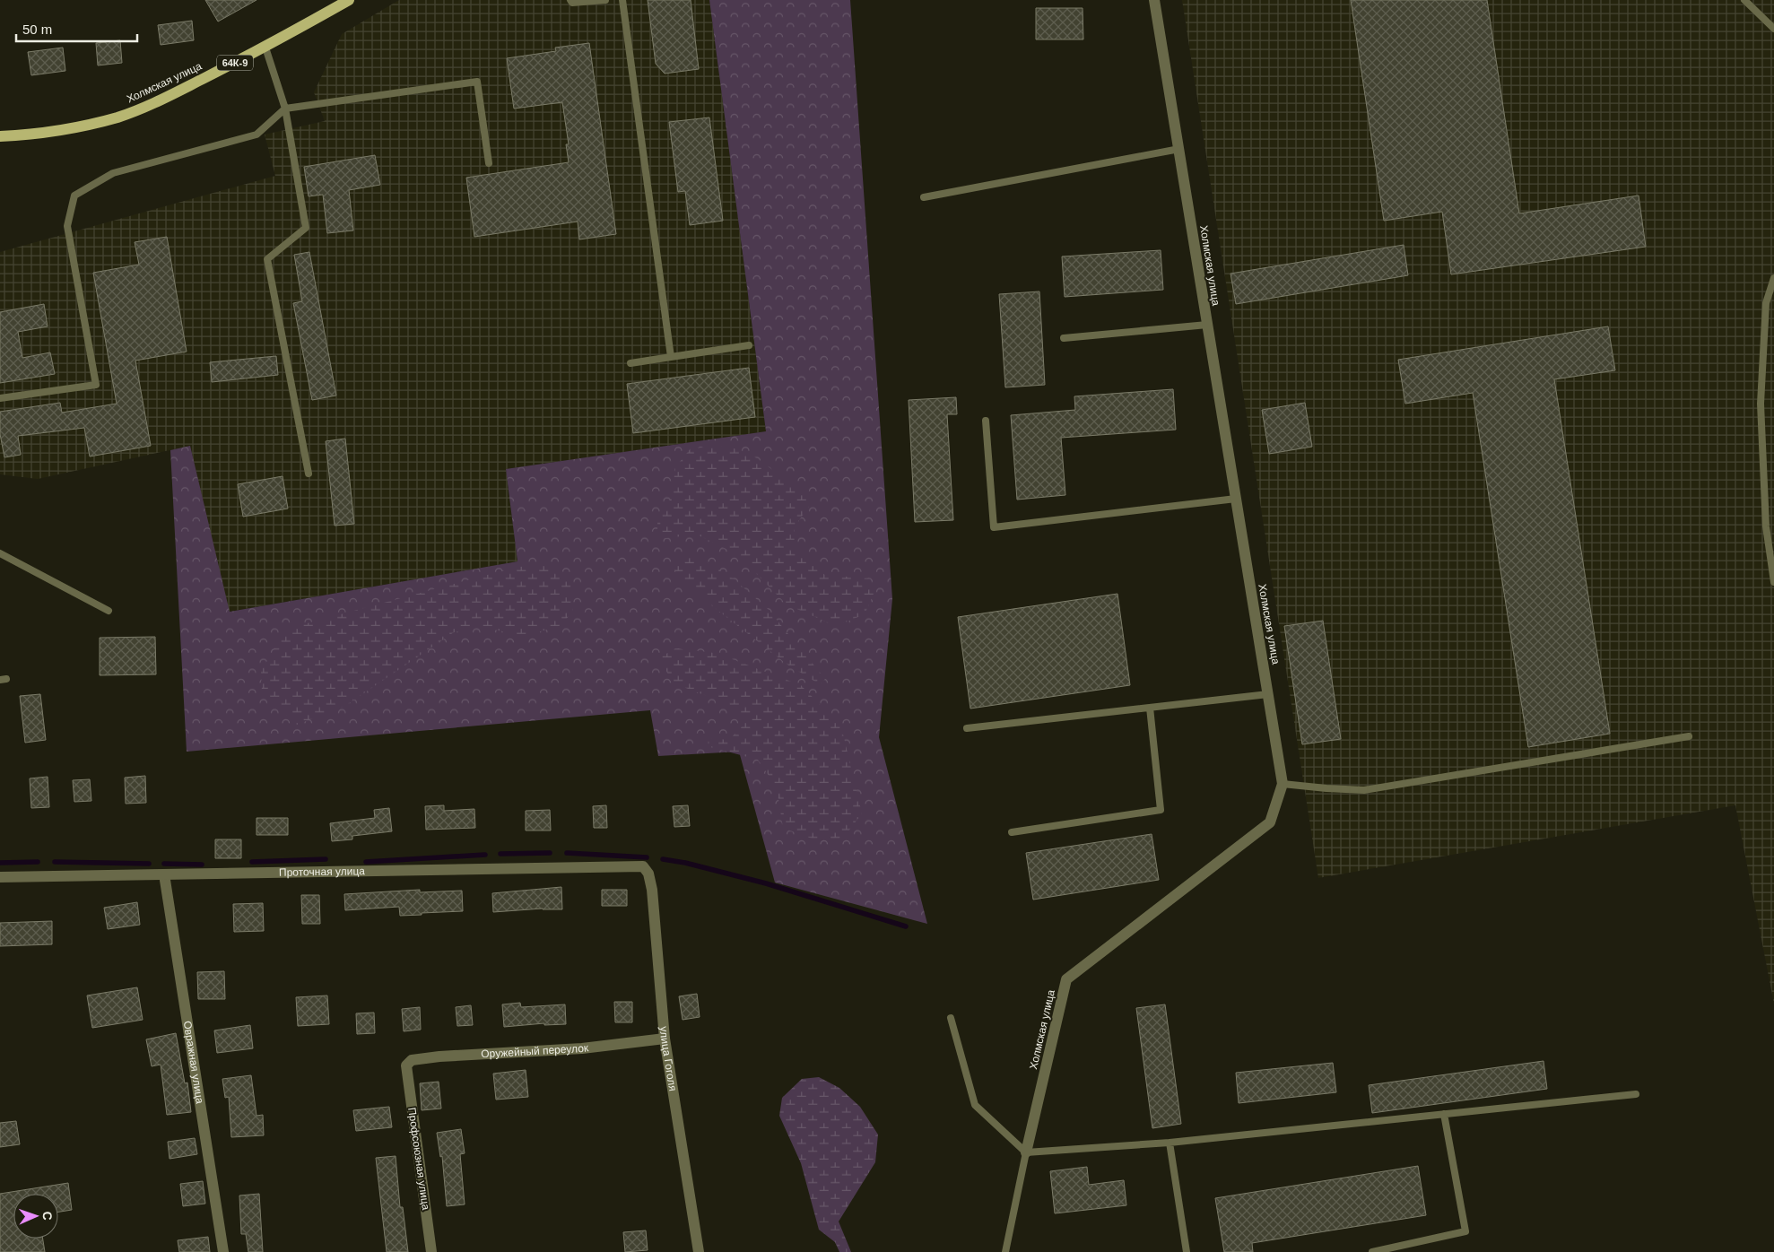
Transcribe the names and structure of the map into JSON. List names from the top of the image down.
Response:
{
  "streets": {
    "main road": ["64К-9", "Холмская улица"],
    "street": [
      "Проточная улица",
      "Оружейный переулок",
      "улица Гоголя",
      "Овражная улица",
      "Профсоюзная улица"
    ]
  },
  "crossings": [
    ["Проточная улица", "улица Гоголя"],
    ["Проточная улица", "Овражная улица"],
    ["Оружейный переулок", "улица Гоголя"],
    ["Оружейный переулок", "Профсоюзная улица"]
  ],
  "scale_bar": "50 m",
  "north": "right"
}
